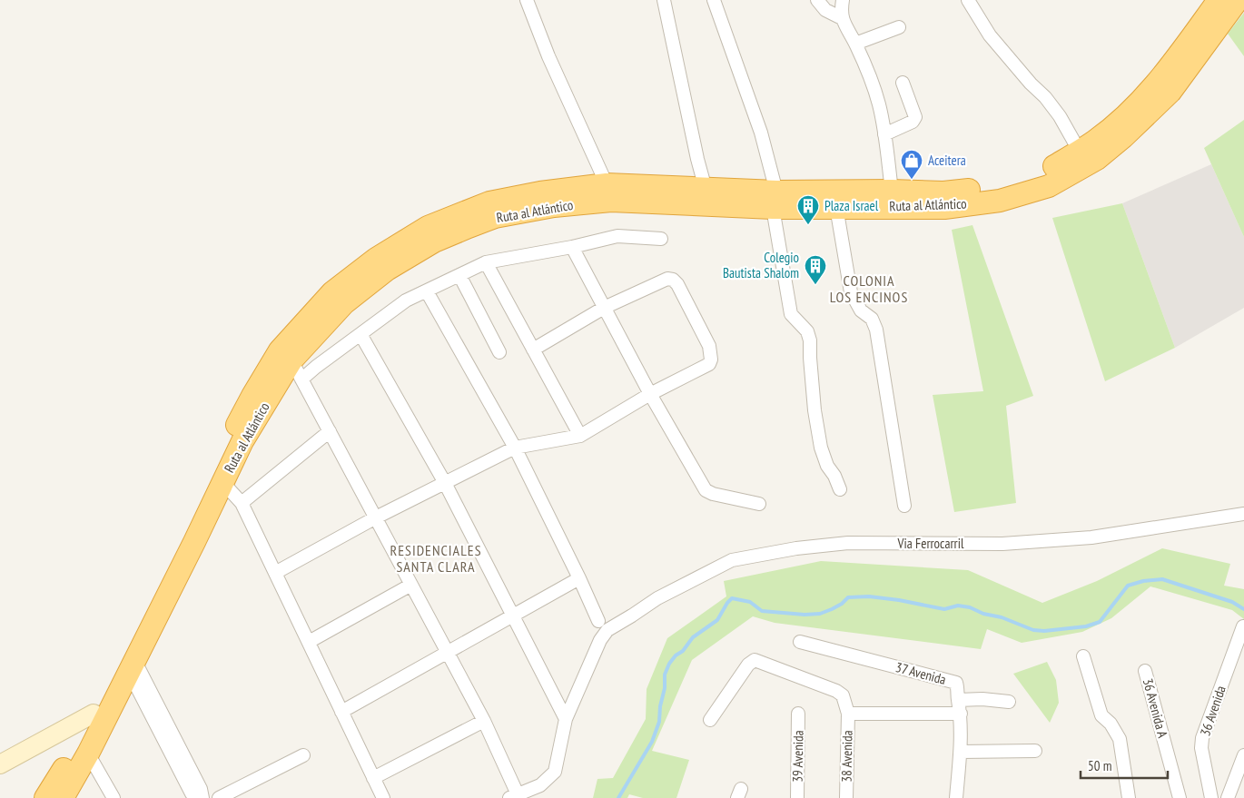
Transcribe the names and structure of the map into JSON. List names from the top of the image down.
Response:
{
  "streets": {
    "highway": ["Ruta al Atlántico"],
    "street": [
      "Via Ferrocarril",
      "37 Avenida",
      "36 Avenida A",
      "36 Avenida",
      "39 Avenida",
      "38 Avenida"
    ]
  },
  "districts": ["COLONIA LOS ENCINOS", "RESIDENCIALES SANTA CLARA"],
  "places": {
    "shop": ["Aceitera"],
    "building": ["Plaza Israel", "Colegio Bautista Shalom"]
  },
  "scale_bar": "50 m"
}
